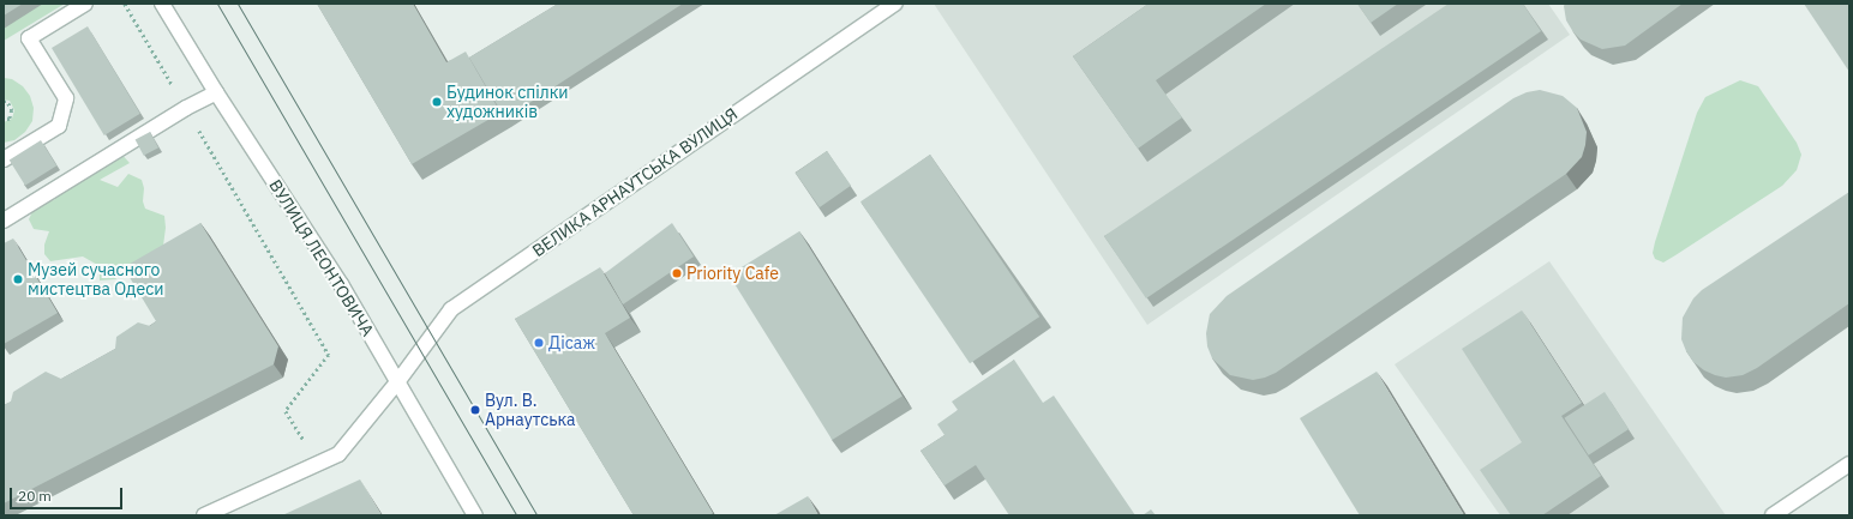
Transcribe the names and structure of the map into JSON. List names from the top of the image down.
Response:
{
  "streets": {
    "main road": ["ВЕЛИКА АРНАУТСЬКА ВУЛИЦЯ", "ВУЛИЦЯ ЛЕОНТОВИЧА"]
  },
  "crossings": [
    ["ВЕЛИКА АРНАУТСЬКА ВУЛИЦЯ", "ВУЛИЦЯ ЛЕОНТОВИЧА"]
  ],
  "places": [
    "Будинок спілки художників",
    "Priority Cafe",
    "Музей сучасного мистецтва Одеси",
    "Дісаж",
    "Вул. В. Арнаутська"
  ],
  "scale_bar": "20 m"
}
